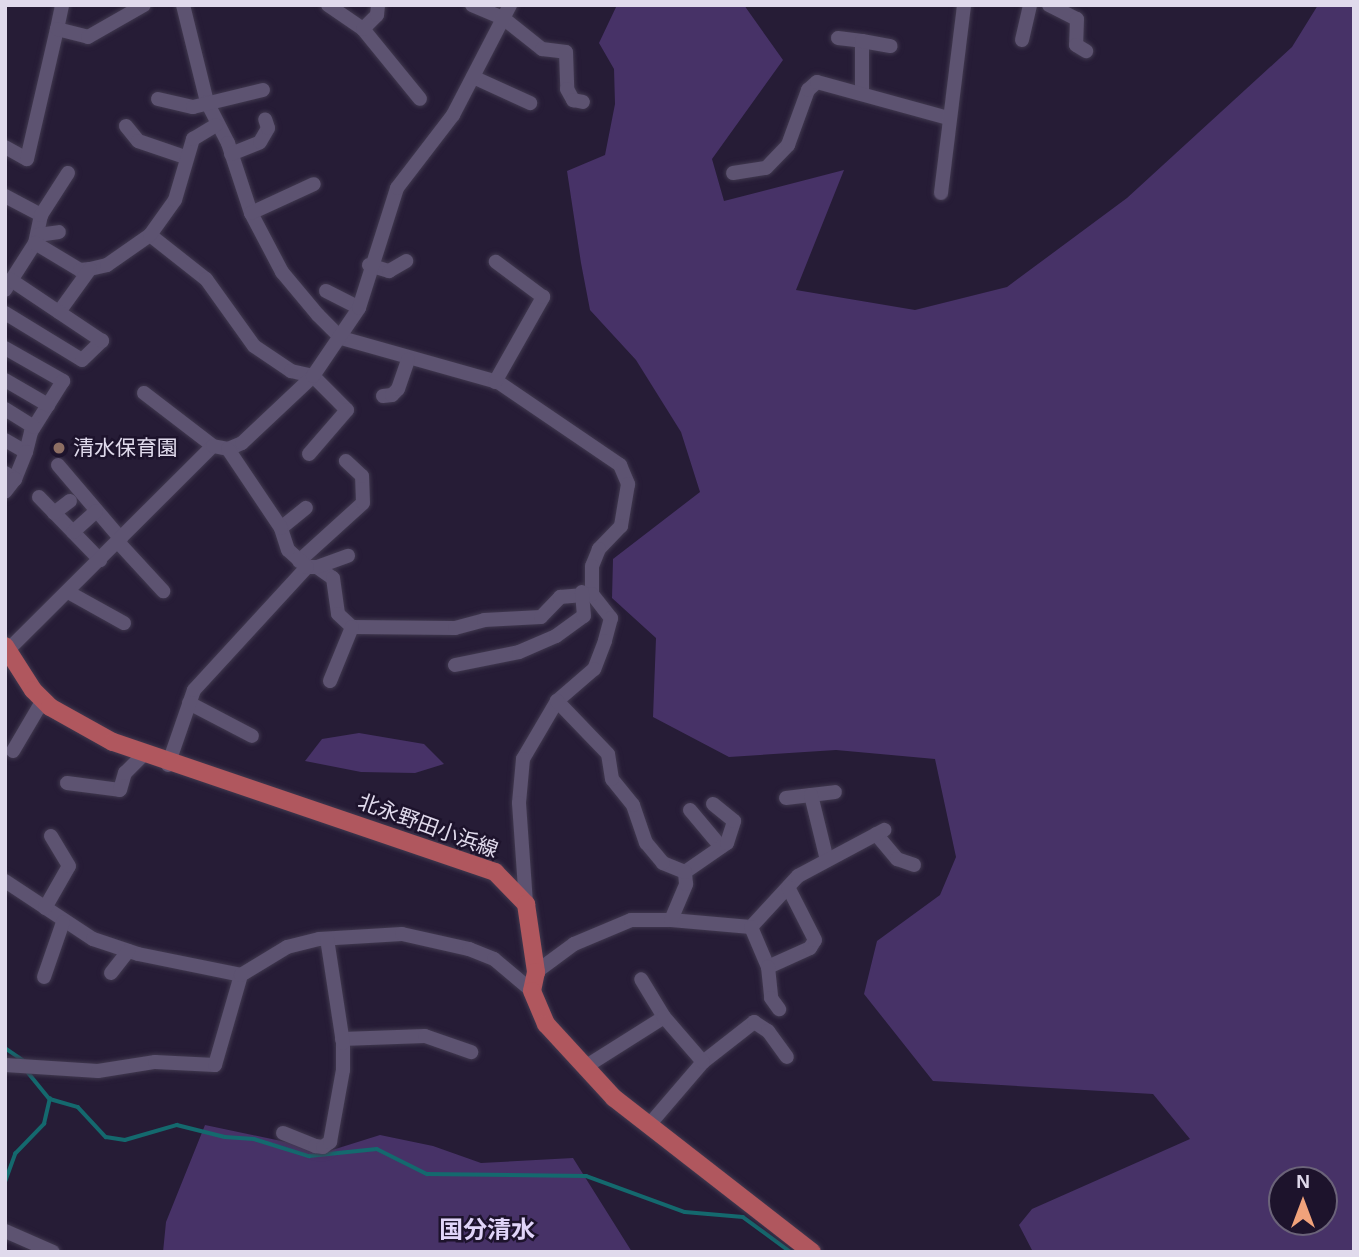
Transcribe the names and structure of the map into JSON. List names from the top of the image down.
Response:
{
  "streets": {
    "main road": ["北永野田小浜線"]
  },
  "districts": ["国分清水"],
  "places": ["清水保育園"],
  "north": "top"
}
